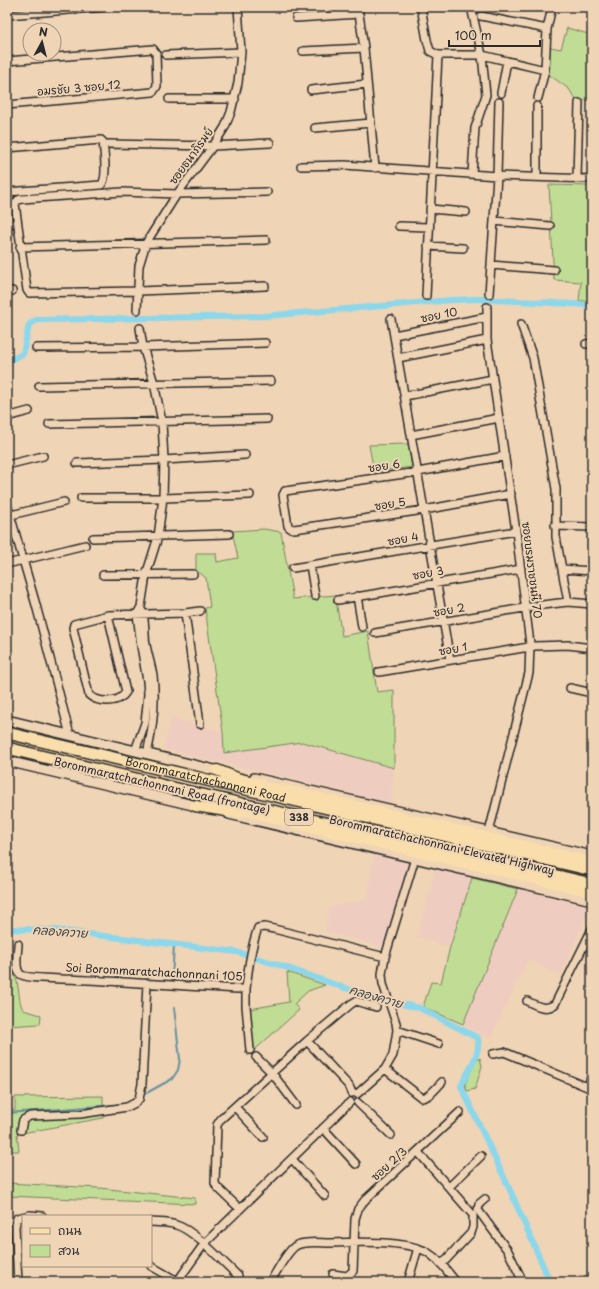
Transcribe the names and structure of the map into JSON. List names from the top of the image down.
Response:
{
  "streets": {
    "highway": ["Borommaratchachonnani Road", "338"],
    "main road": ["Borommaratchachonnani Road (frontage)", "Borommaratchachonnani Elevated Highway"],
    "street": [
      "อมรชัย 3 ซอย 12",
      "ซอยธนาภิรมย์",
      "ซอย 10",
      "ซอย 6",
      "ซอย 5",
      "ซอย 4",
      "ซอยบรมราชชนนี 70",
      "ซอย 3",
      "ซอย 2",
      "ซอย 1",
      "Soi Borommaratchachonnani 105",
      "ซอย 2/3"
    ]
  },
  "crossings": [
    ["ซอย 10", "ซอยบรมราชชนนี 70"],
    ["ซอย 6", "ซอย 5"],
    ["ซอย 6", "ซอยบรมราชชนนี 70"],
    ["ซอย 5", "ซอยบรมราชชนนี 70"],
    ["ซอย 4", "ซอยบรมราชชนนี 70"],
    ["ซอยบรมราชชนนี 70", "ซอย 3"],
    ["ซอยบรมราชชนนี 70", "ซอย 2"],
    ["ซอยบรมราชชนนี 70", "ซอย 1"],
    ["Borommaratchachonnani Road", "Borommaratchachonnani Elevated Highway"]
  ],
  "water": ["คลองควาย"],
  "legend": ["ถนน", "สวน"],
  "scale_bar": "100 m",
  "north": "top"
}
